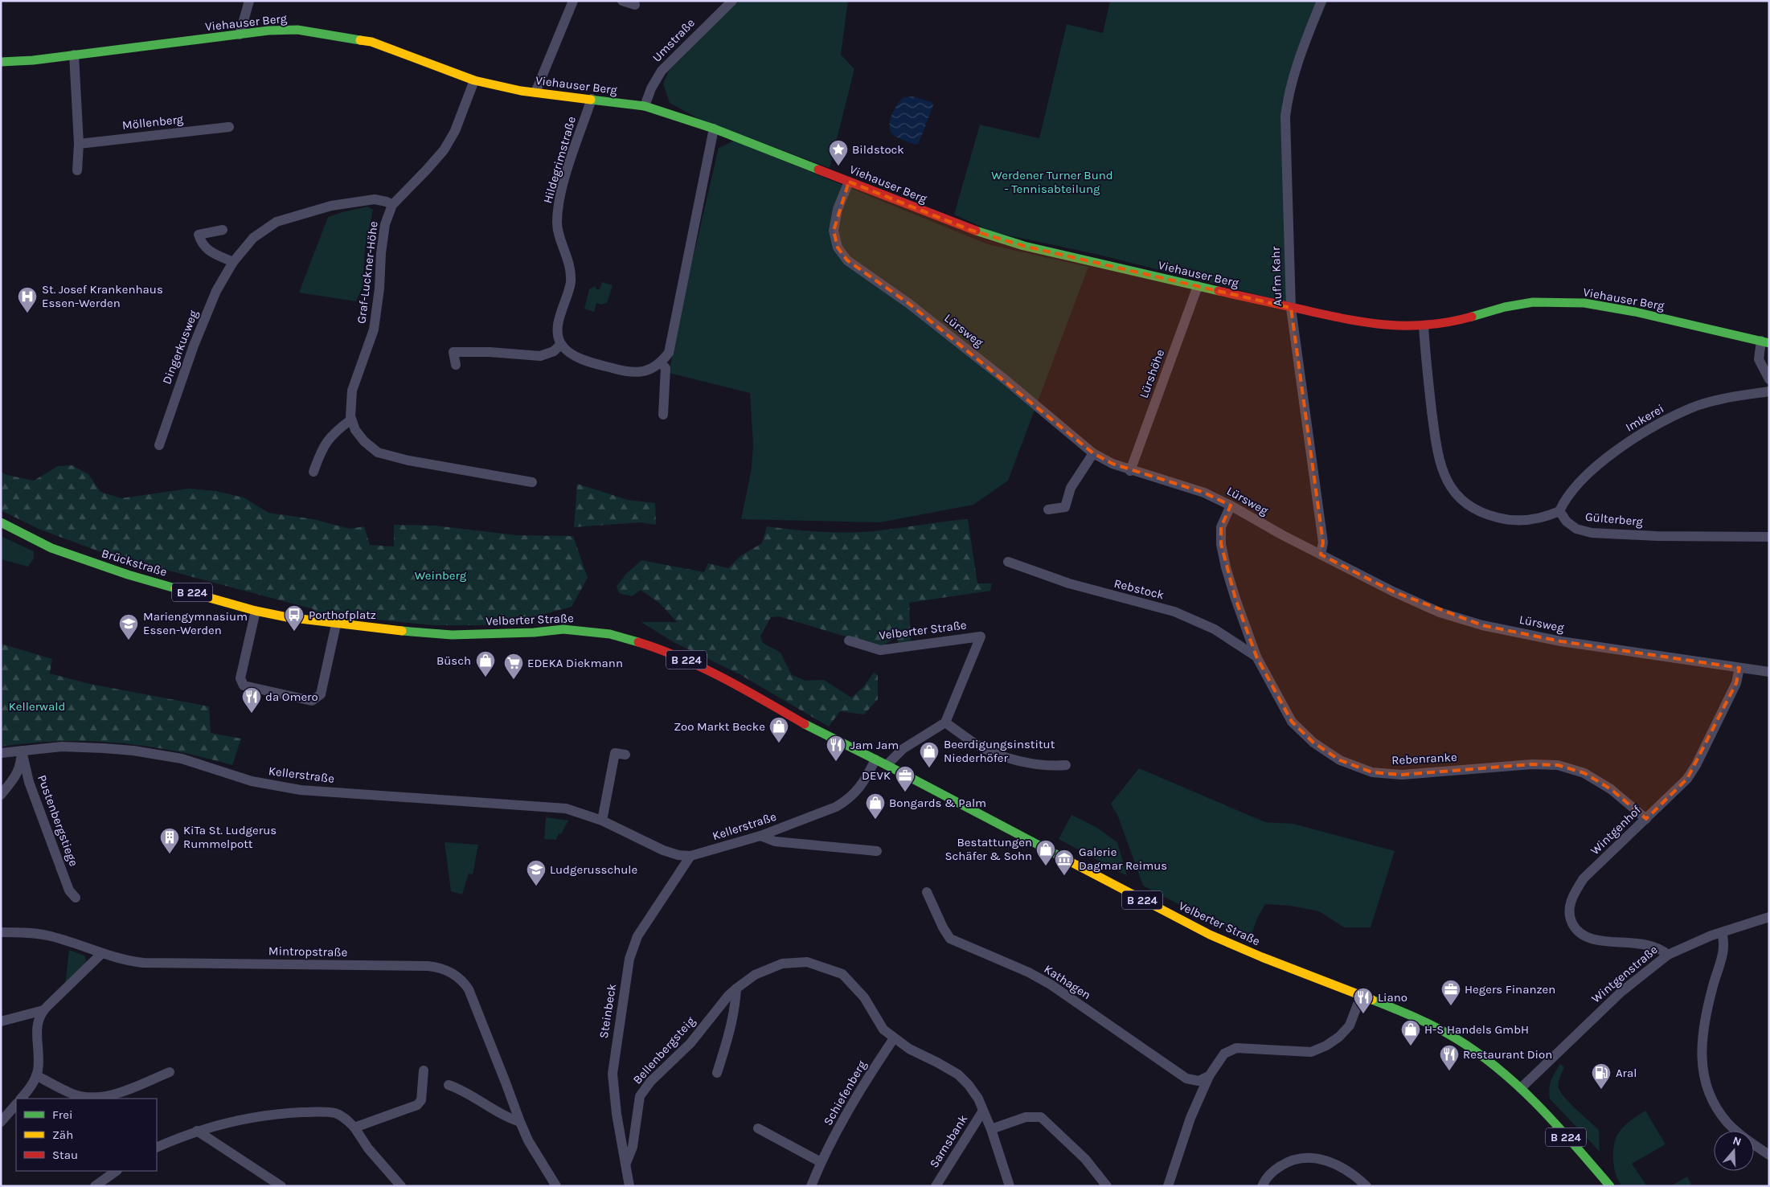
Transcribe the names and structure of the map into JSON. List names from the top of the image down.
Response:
{
  "streets": {
    "street": [
      "Viehauser Berg",
      "Umstraße",
      "Möllenberg",
      "Hildegrimstraße",
      "Graf-Luckner-Höhe",
      "Auf'm Kahr",
      "Lürsweg",
      "Dingerkusweg",
      "Lürshöhe",
      "Imkerei",
      "Gülterberg",
      "Brückstraße",
      "Rebstock",
      "B 224",
      "Velberter Straße",
      "Rebenranke",
      "Kellerstraße",
      "Pustenbergstiege",
      "Wintgenhof",
      "Mintropstraße",
      "Wintgenstraße",
      "Kathagen",
      "Steinbeck",
      "Bellenbergsteig",
      "Schiefenberg",
      "Sarnsbank"
    ]
  },
  "crossings": [
    ["Viehauser Berg", "Umstraße"],
    ["Viehauser Berg", "Hildegrimstraße"],
    ["Viehauser Berg", "Graf-Luckner-Höhe"],
    ["Viehauser Berg", "Auf'm Kahr"],
    ["Viehauser Berg", "Lürsweg"],
    ["Viehauser Berg", "Lürshöhe"],
    ["Graf-Luckner-Höhe", "Dingerkusweg"],
    ["Auf'm Kahr", "Lürsweg"],
    ["Lürsweg", "Lürshöhe"],
    ["Lürsweg", "Rebenranke"],
    ["Lürsweg", "Wintgenhof"],
    ["Imkerei", "Gülterberg"],
    ["Brückstraße", "Velberter Straße"],
    ["Rebstock", "Rebenranke"],
    ["B 224", "Velberter Straße"],
    ["B 224", "Wintgenstraße"],
    ["Velberter Straße", "Kellerstraße"],
    ["Velberter Straße", "Wintgenstraße"],
    ["Rebenranke", "Wintgenhof"],
    ["Kellerstraße", "Pustenbergstiege"],
    ["Kellerstraße", "Steinbeck"],
    ["Wintgenhof", "Wintgenstraße"],
    ["Steinbeck", "Bellenbergsteig"],
    ["Bellenbergsteig", "Schiefenberg"],
    ["Bellenbergsteig", "Sarnsbank"]
  ],
  "parks": ["Werdener Turner Bund - Tennisabteilung", "Weinberg", "Kellerwald"],
  "places": {
    "place": ["Bildstock"],
    "hospital": ["St. Josef Krankenhaus Essen-Werden"],
    "bus stop": ["Porthofplatz"],
    "school or university": ["Mariengymnasium Essen-Werden", "Ludgerusschule"],
    "shop": [
      "Büsch",
      "Zoo Markt Becke",
      "Beerdigungsinstitut Niederhöfer",
      "Bongards & Palm",
      "Bestattungen Schäfer & Sohn",
      "H-S Handels GmbH"
    ],
    "supermarket": ["EDEKA Diekmann"],
    "restaurant": [
      "da Omero",
      "Jam Jam",
      "Liano",
      "Restaurant Dion"
    ],
    "office": ["DEVK", "Hegers Finanzen"],
    "building": ["KiTa St. Ludgerus Rummelpott"],
    "museum": ["Galerie Dagmar Reimus"],
    "fuel station": ["Aral"]
  },
  "legend": ["Frei", "Zäh", "Stau"],
  "north": "top"
}
